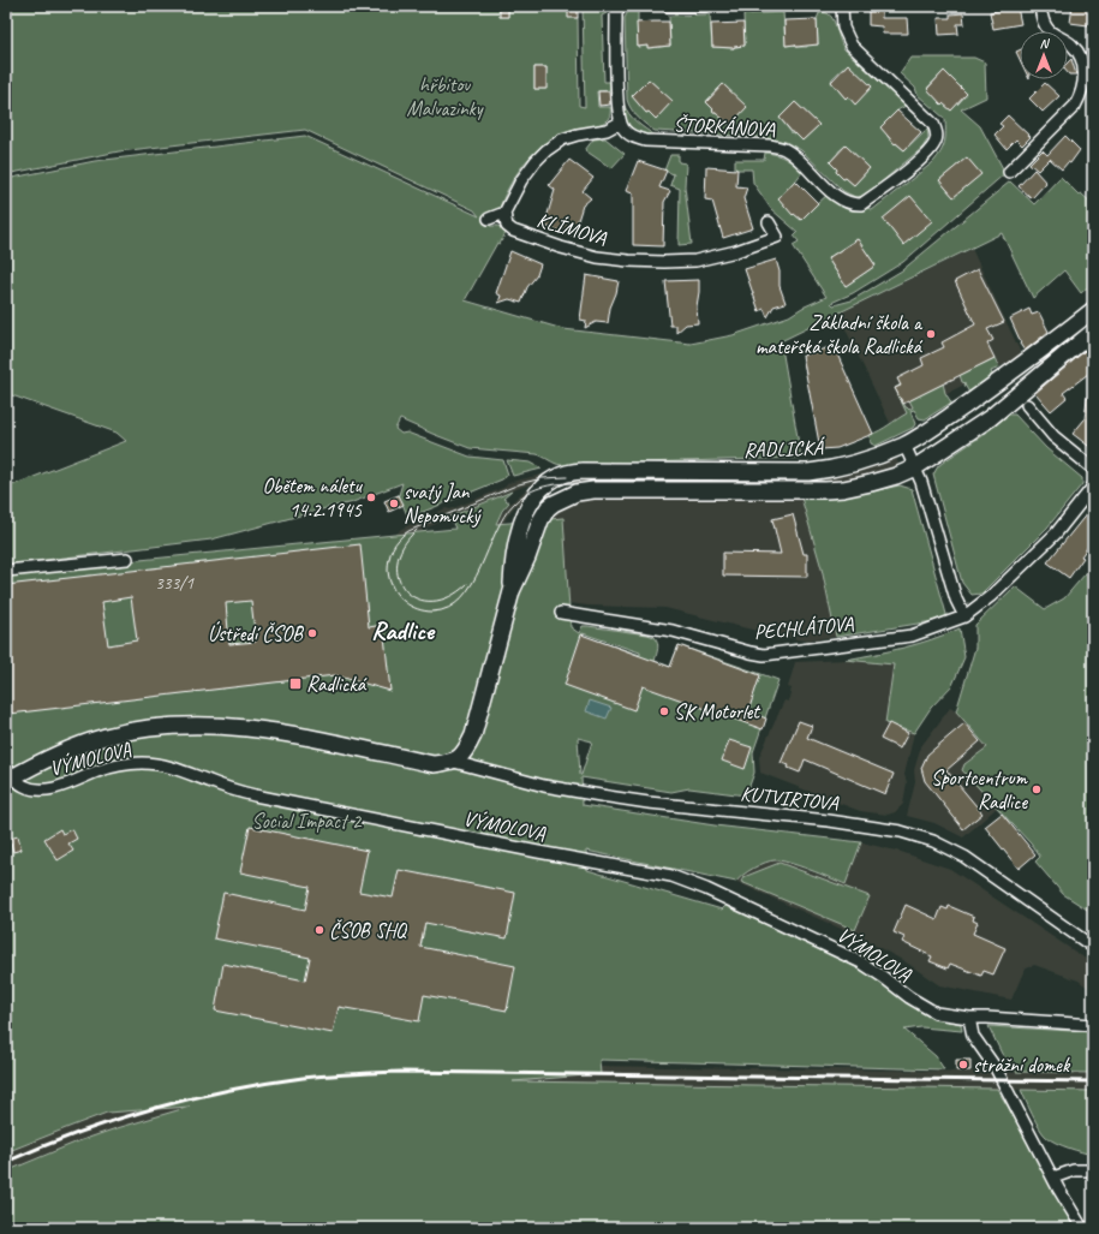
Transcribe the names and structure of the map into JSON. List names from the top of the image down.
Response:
{
  "streets": {
    "main road": ["RADLICKÁ"],
    "street": [
      "ŠTORKÁNOVA",
      "KLÍMOVA",
      "PECHLÁTOVA",
      "VÝMOLOVA",
      "KUTVIRTOVA"
    ]
  },
  "crossings": [
    ["ŠTORKÁNOVA", "KLÍMOVA"],
    ["RADLICKÁ", "KUTVIRTOVA"]
  ],
  "districts": ["Radlice"],
  "parks": ["hřbitov Malvazinky", "Social Impact 2"],
  "places": {
    "other": [
      "Základní škola a mateřská škola Radlická",
      "Obětem náletu 14.2.1945",
      "svatý Jan Nepomucký",
      "Ústředí ČSOB",
      "SK Motorlet",
      "Sportcentrum Radlice",
      "ČSOB SHQ",
      "strážní domek"
    ],
    "transit": ["Radlická"]
  },
  "house_numbers": ["333/1"],
  "north": "top"
}
